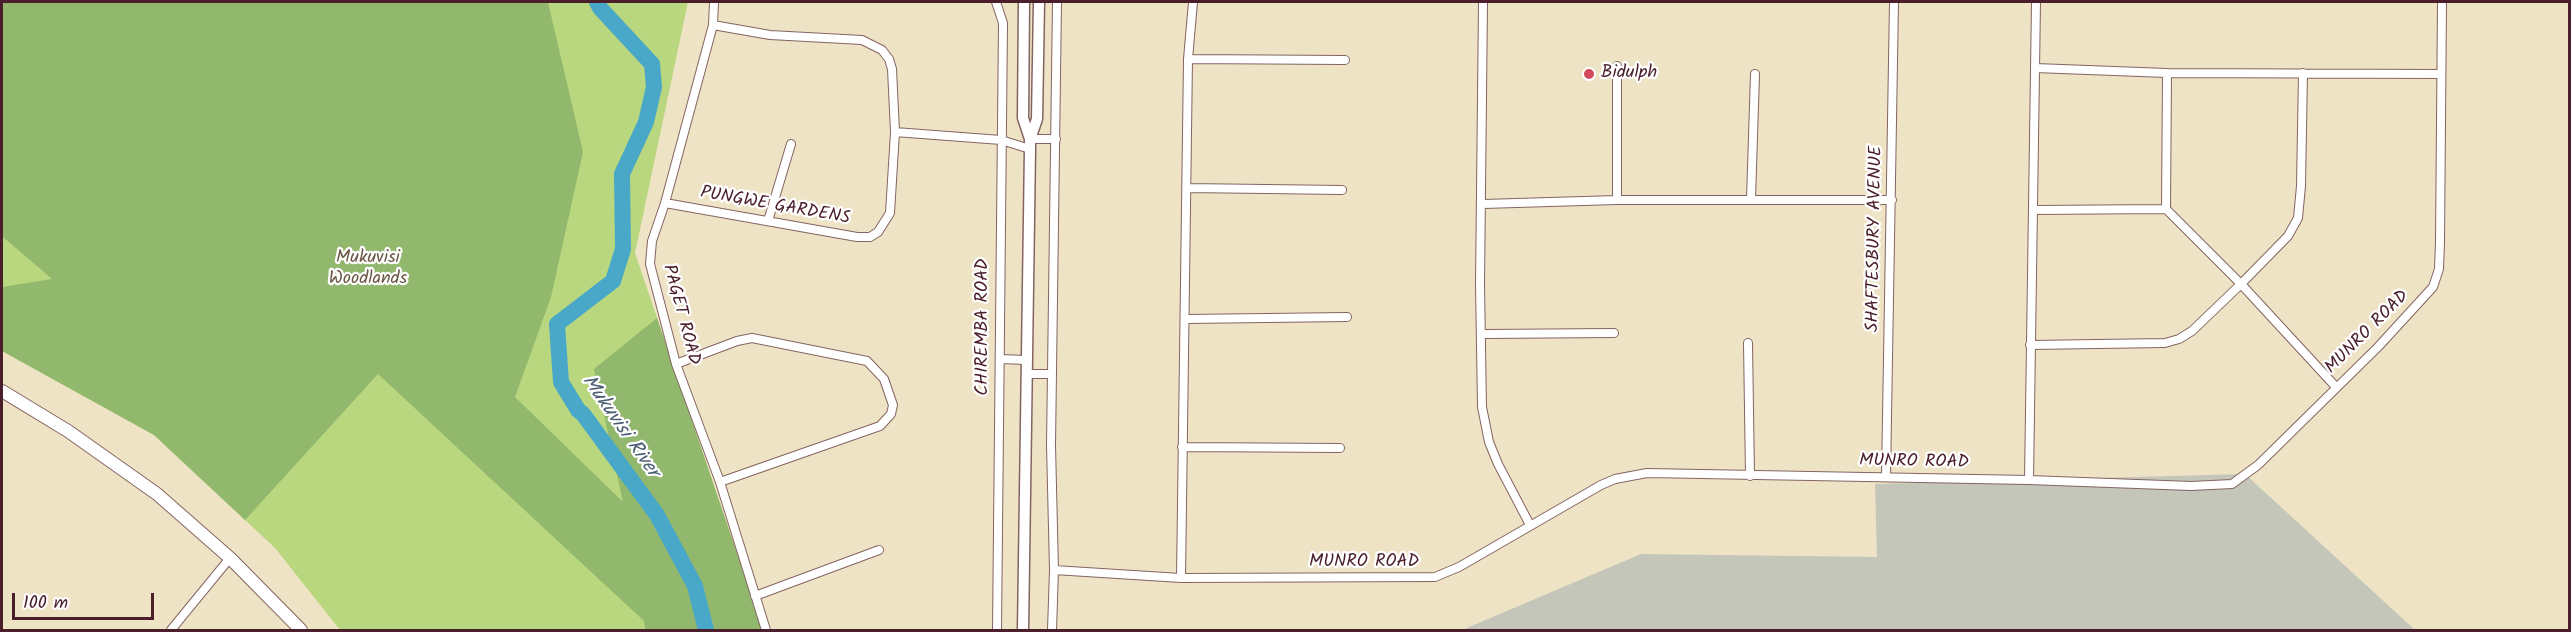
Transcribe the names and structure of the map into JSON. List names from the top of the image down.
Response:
{
  "streets": {
    "street": [
      "PUNGWE GARDENS",
      "SHAFTESBURY AVENUE",
      "PAGET ROAD",
      "CHIREMBA ROAD",
      "MUNRO ROAD"
    ]
  },
  "crossings": [
    ["PUNGWE GARDENS", "PAGET ROAD"],
    ["SHAFTESBURY AVENUE", "MUNRO ROAD"]
  ],
  "water": ["Mukuvisi River"],
  "parks": ["Mukuvisi Woodlands"],
  "places": ["Bidulph"],
  "scale_bar": "100 m"
}
